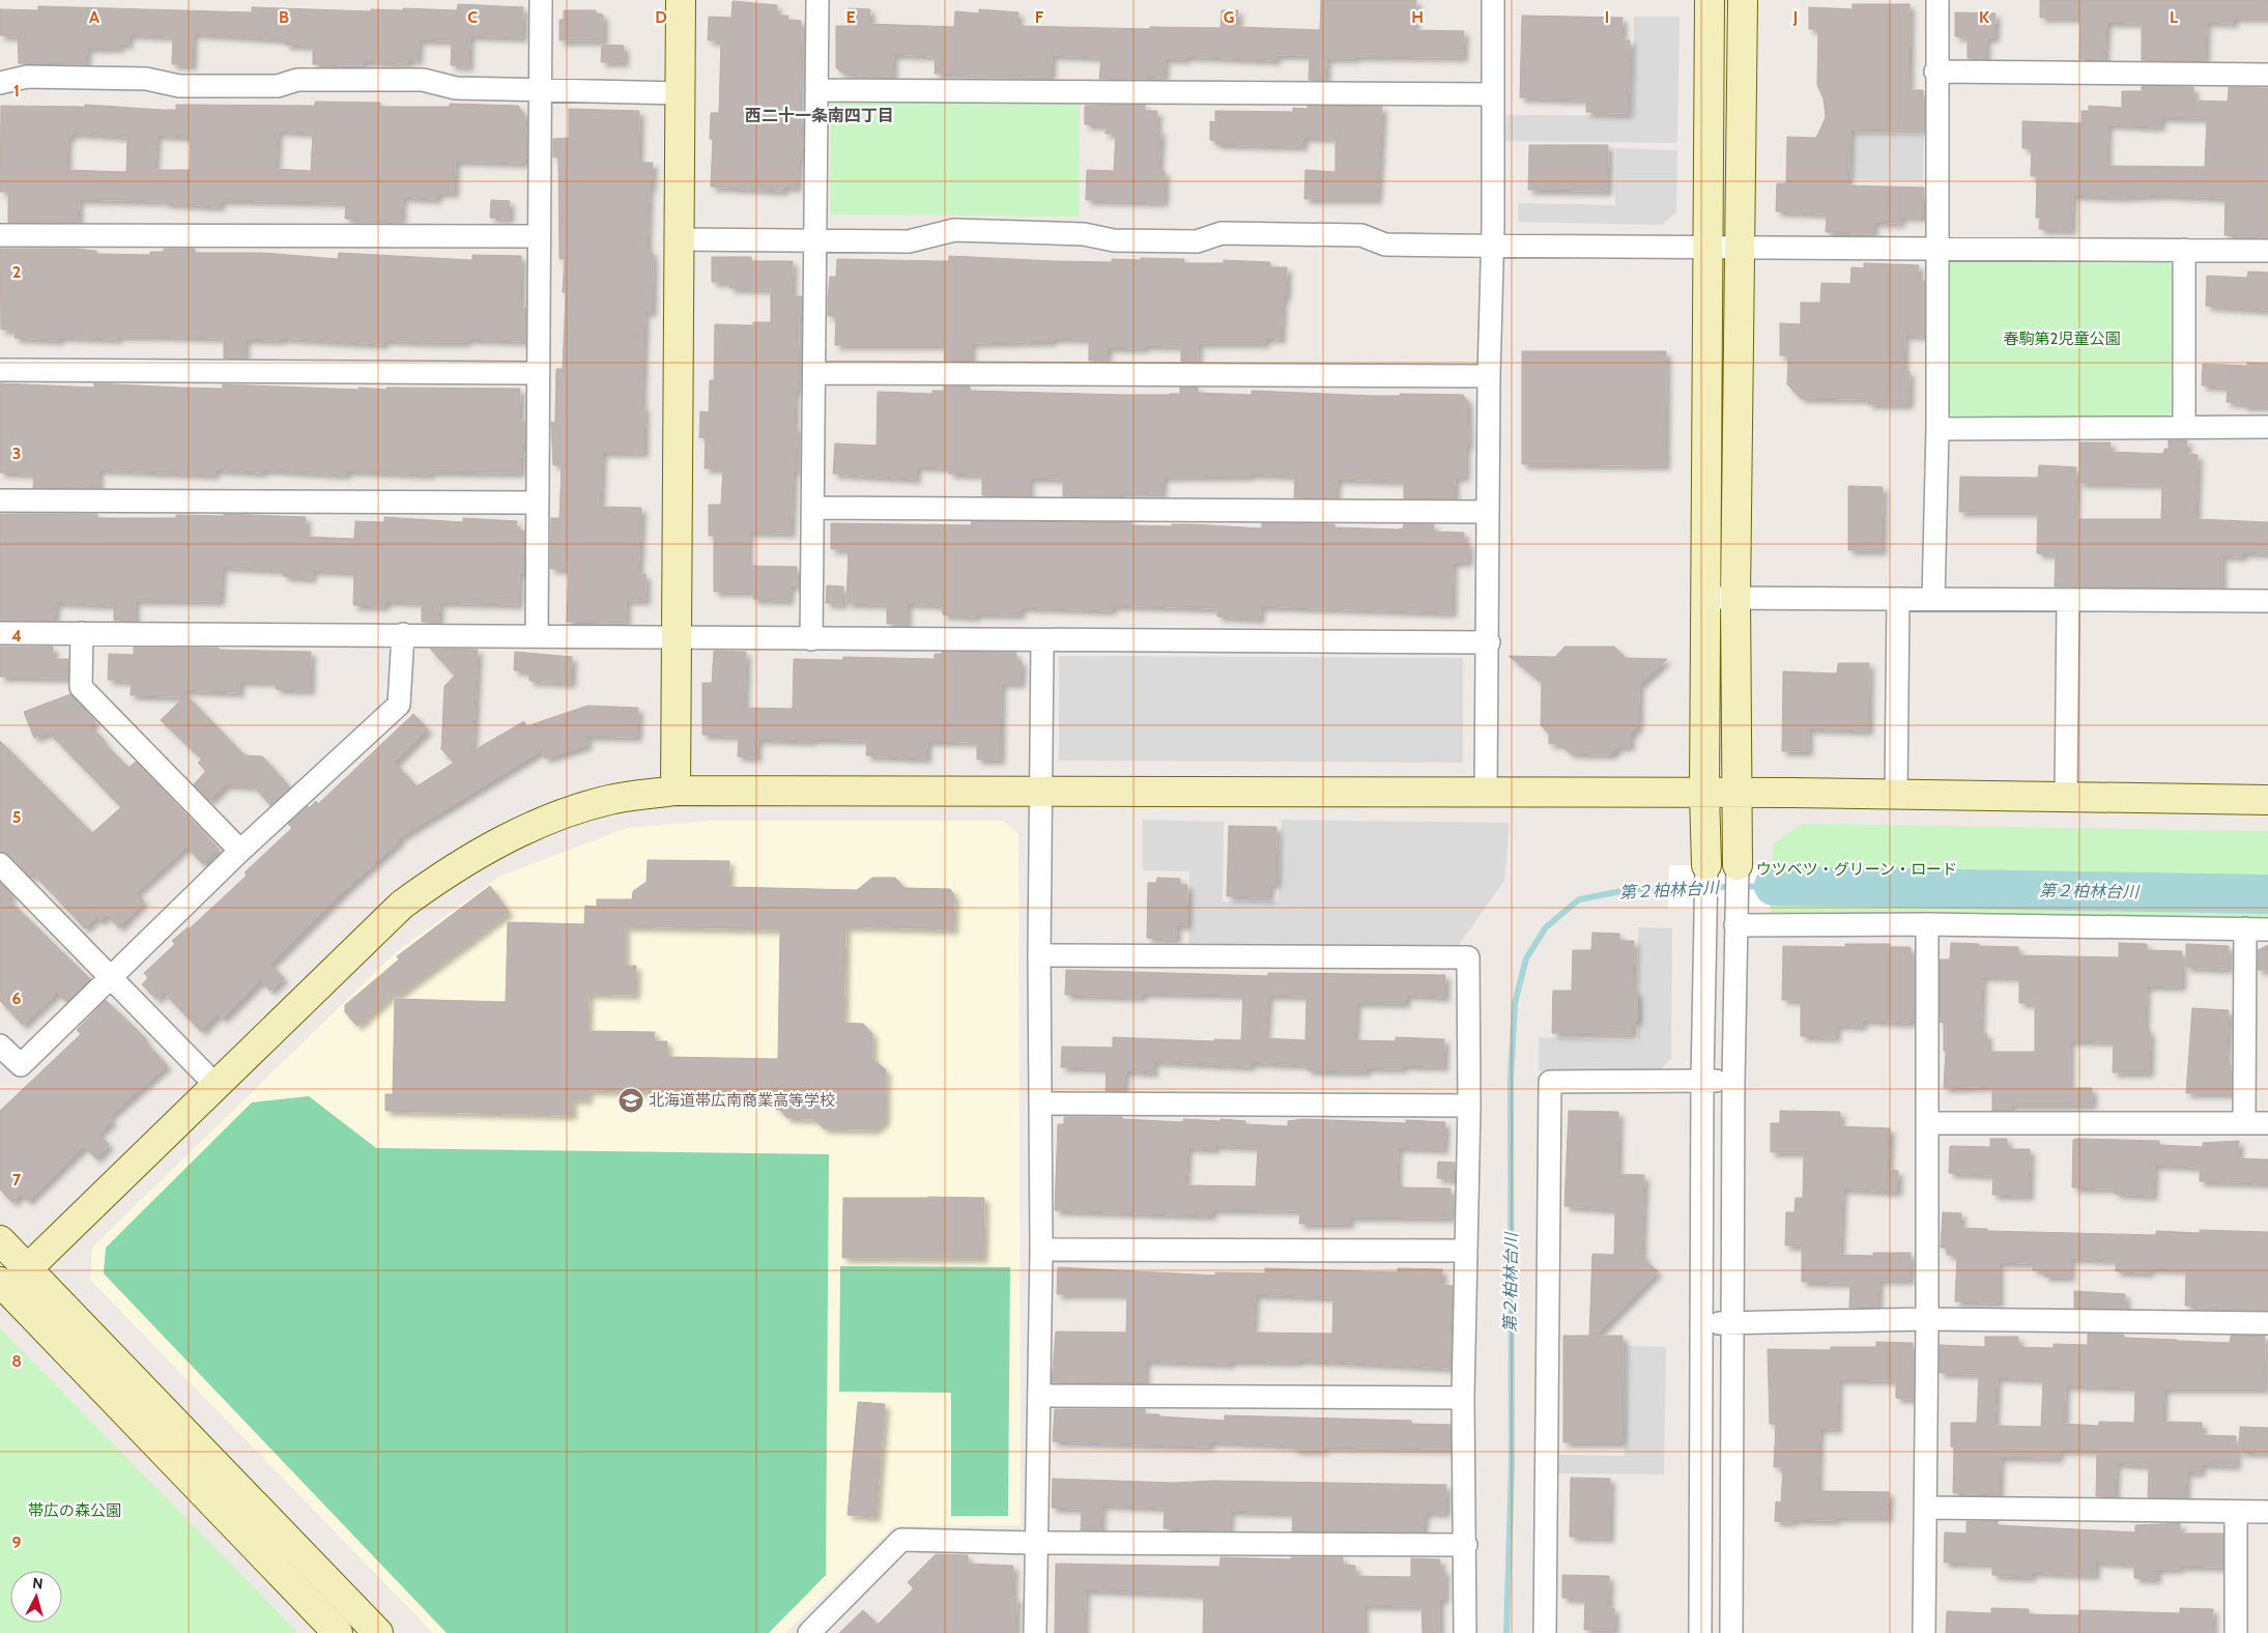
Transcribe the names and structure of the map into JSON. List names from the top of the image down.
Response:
{
  "districts": ["西二十一条南四丁目"],
  "water": ["第２柏林台川"],
  "parks": ["春駒第2児童公園", "ウツベツ・グリーン・ロード", "帯広の森公園"],
  "places": {
    "school or university": ["北海道帯広南商業高等学校"]
  },
  "north": "top",
  "grid": {
    "columns": [
      "A",
      "B",
      "C",
      "D",
      "E",
      "F",
      "G",
      "H",
      "I",
      "J",
      "K",
      "L"
    ],
    "rows": [
      "1",
      "2",
      "3",
      "4",
      "5",
      "6",
      "7",
      "8",
      "9"
    ]
  }
}
